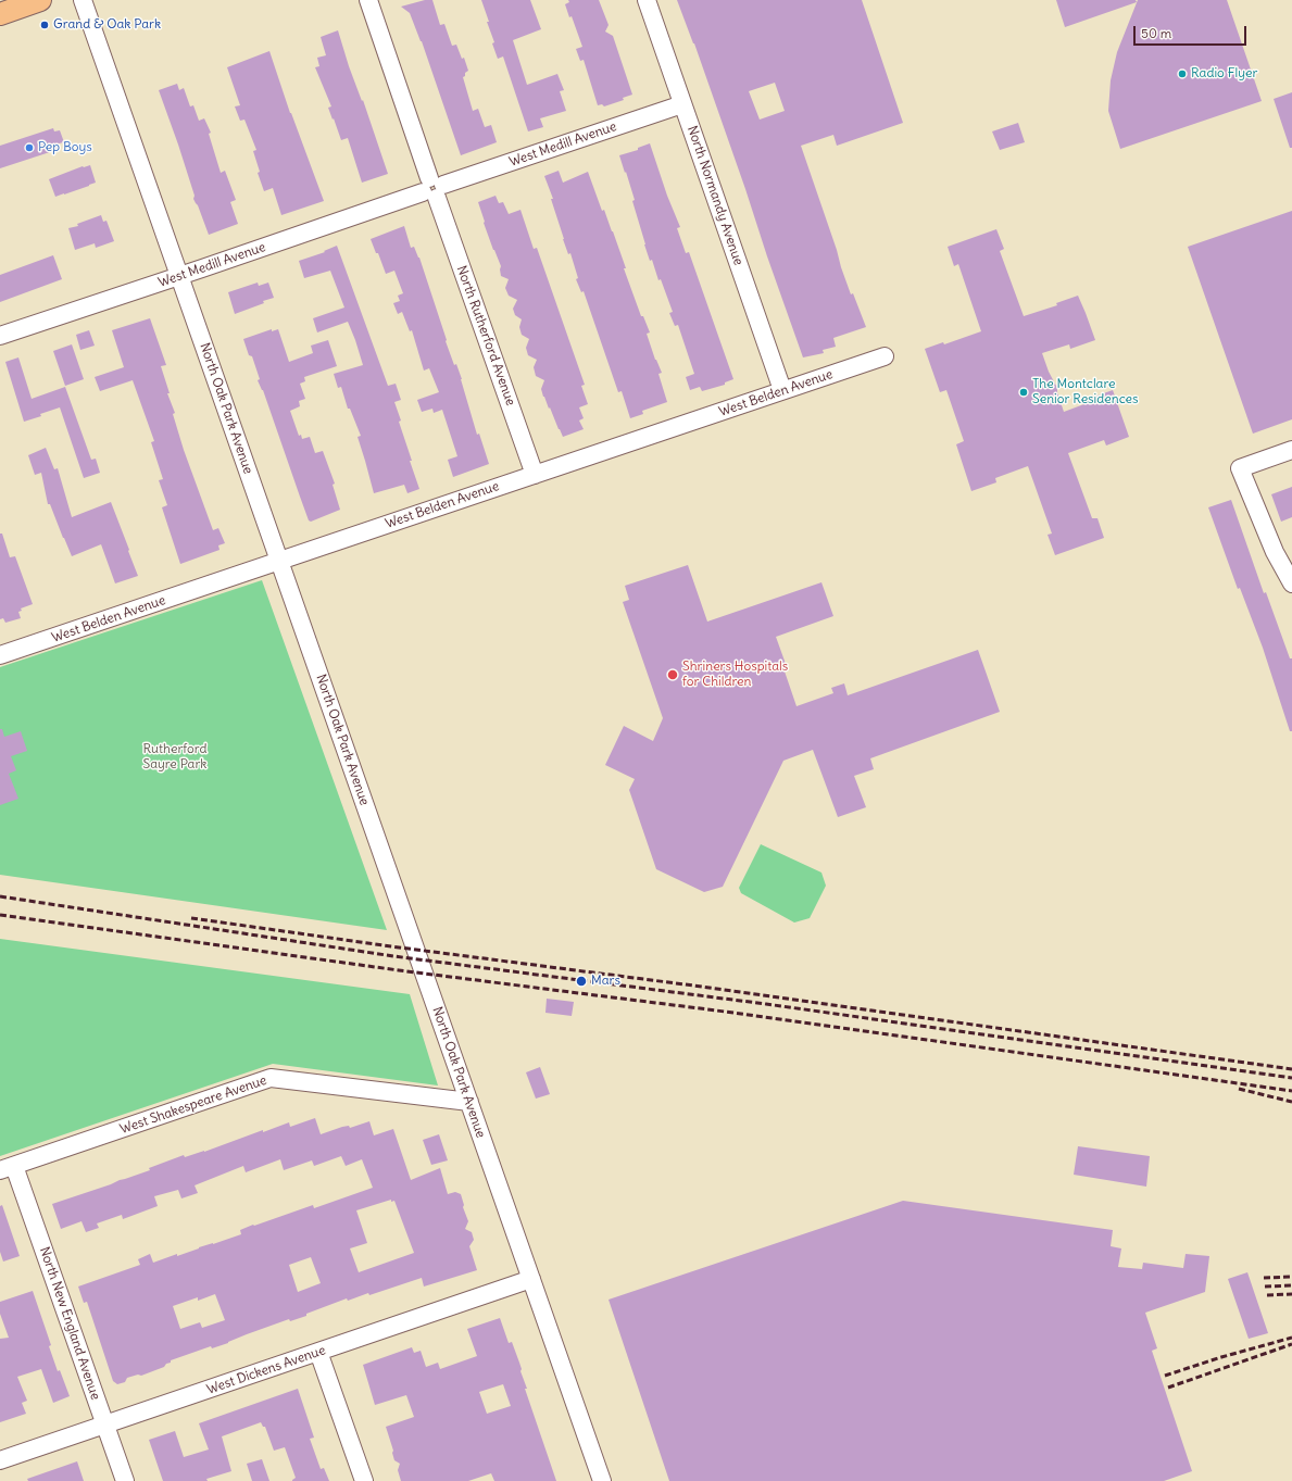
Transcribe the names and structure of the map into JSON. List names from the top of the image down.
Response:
{
  "streets": {
    "street": [
      "West Medill Avenue",
      "North Normandy Avenue",
      "North Rutherford Avenue",
      "West Belden Avenue",
      "North Oak Park Avenue",
      "West Shakespeare Avenue",
      "North New England Avenue",
      "West Dickens Avenue"
    ]
  },
  "crossings": [
    ["West Medill Avenue", "North Normandy Avenue"],
    ["West Medill Avenue", "North Rutherford Avenue"],
    ["West Medill Avenue", "North Oak Park Avenue"],
    ["North Normandy Avenue", "West Belden Avenue"],
    ["North Rutherford Avenue", "West Belden Avenue"],
    ["West Belden Avenue", "North Oak Park Avenue"],
    ["North Oak Park Avenue", "West Shakespeare Avenue"],
    ["North Oak Park Avenue", "West Dickens Avenue"],
    ["West Shakespeare Avenue", "North New England Avenue"],
    ["North New England Avenue", "West Dickens Avenue"]
  ],
  "parks": ["Rutherford Sayre Park"],
  "places": [
    "Grand & Oak Park",
    "Radio Flyer",
    "Pep Boys",
    "The Montclare Senior Residences",
    "Shriners Hospitals for Children",
    "Mars"
  ],
  "scale_bar": "50 m"
}
